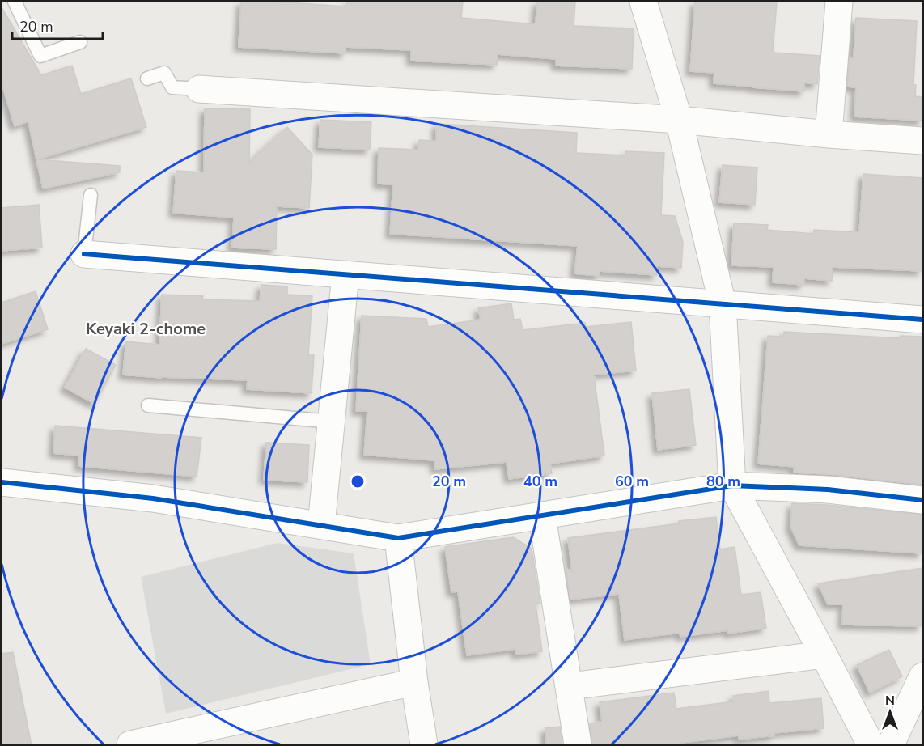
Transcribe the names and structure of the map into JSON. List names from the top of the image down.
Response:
{
  "districts": ["Keyaki 2-chome"],
  "scale_bar": "20 m",
  "north": "top",
  "rings": [
    "20 m",
    "40 m",
    "60 m",
    "80 m"
  ]
}
